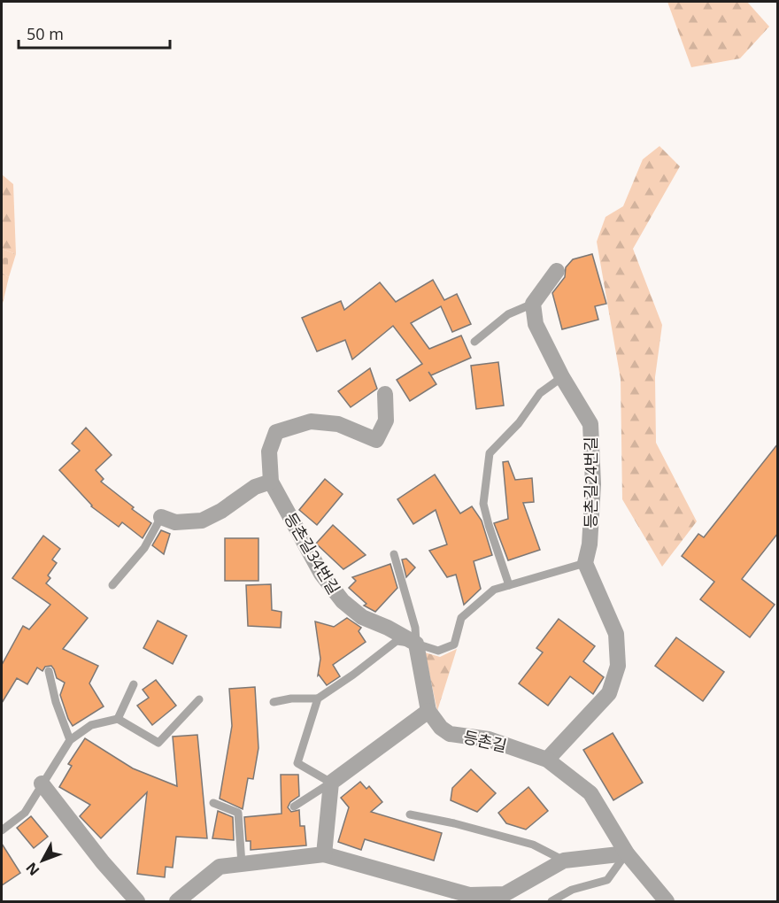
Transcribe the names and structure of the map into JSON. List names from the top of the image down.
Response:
{
  "streets": {
    "street": ["등촌길24번길", "등촌길34번길", "등촌길"]
  },
  "scale_bar": "50 m",
  "north": "bottom left"
}
